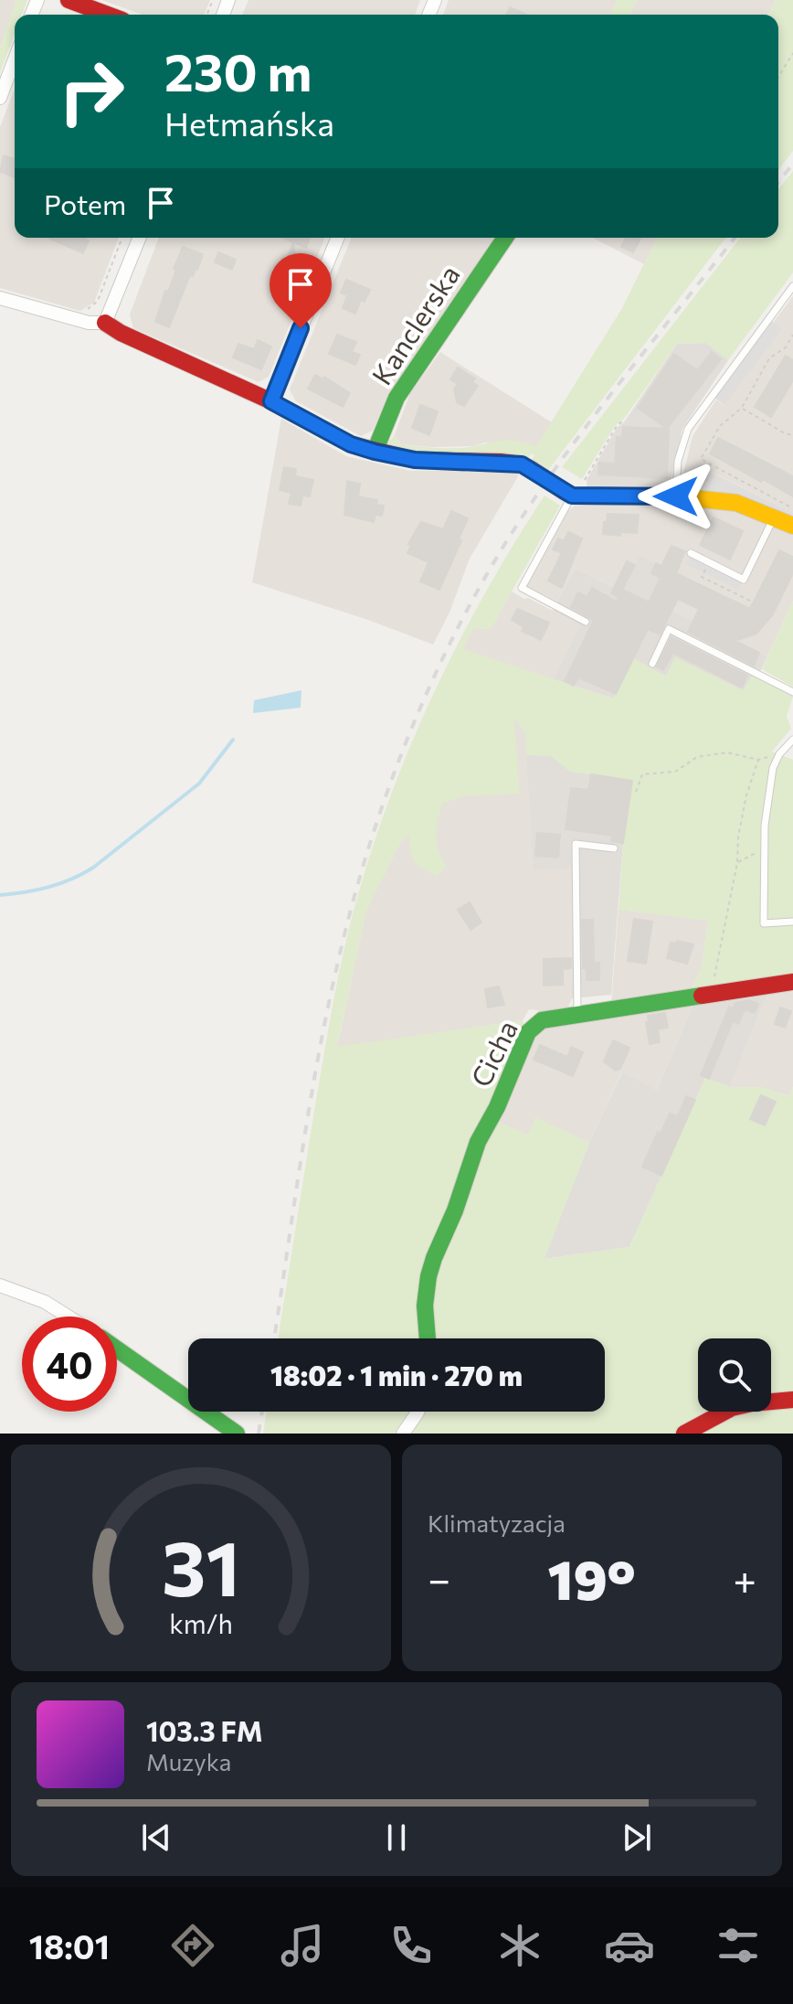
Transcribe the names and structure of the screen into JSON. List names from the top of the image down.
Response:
{
  "streets": {
    "street": ["Kanclerska", "Cicha"]
  },
  "page": {
    "turn": ["230 m", "Hetmańska"],
    "then": "Potem",
    "limit": "40",
    "trip": "18:02 · 1 min · 270 m",
    "tile": "Klimatyzacja",
    "heat": ["−", "19°", "+"],
    "song": ["103.3 FM", "Muzyka"],
    "tabs": "18:01",
    "gauge": ["31", "km/h"]
  }
}
